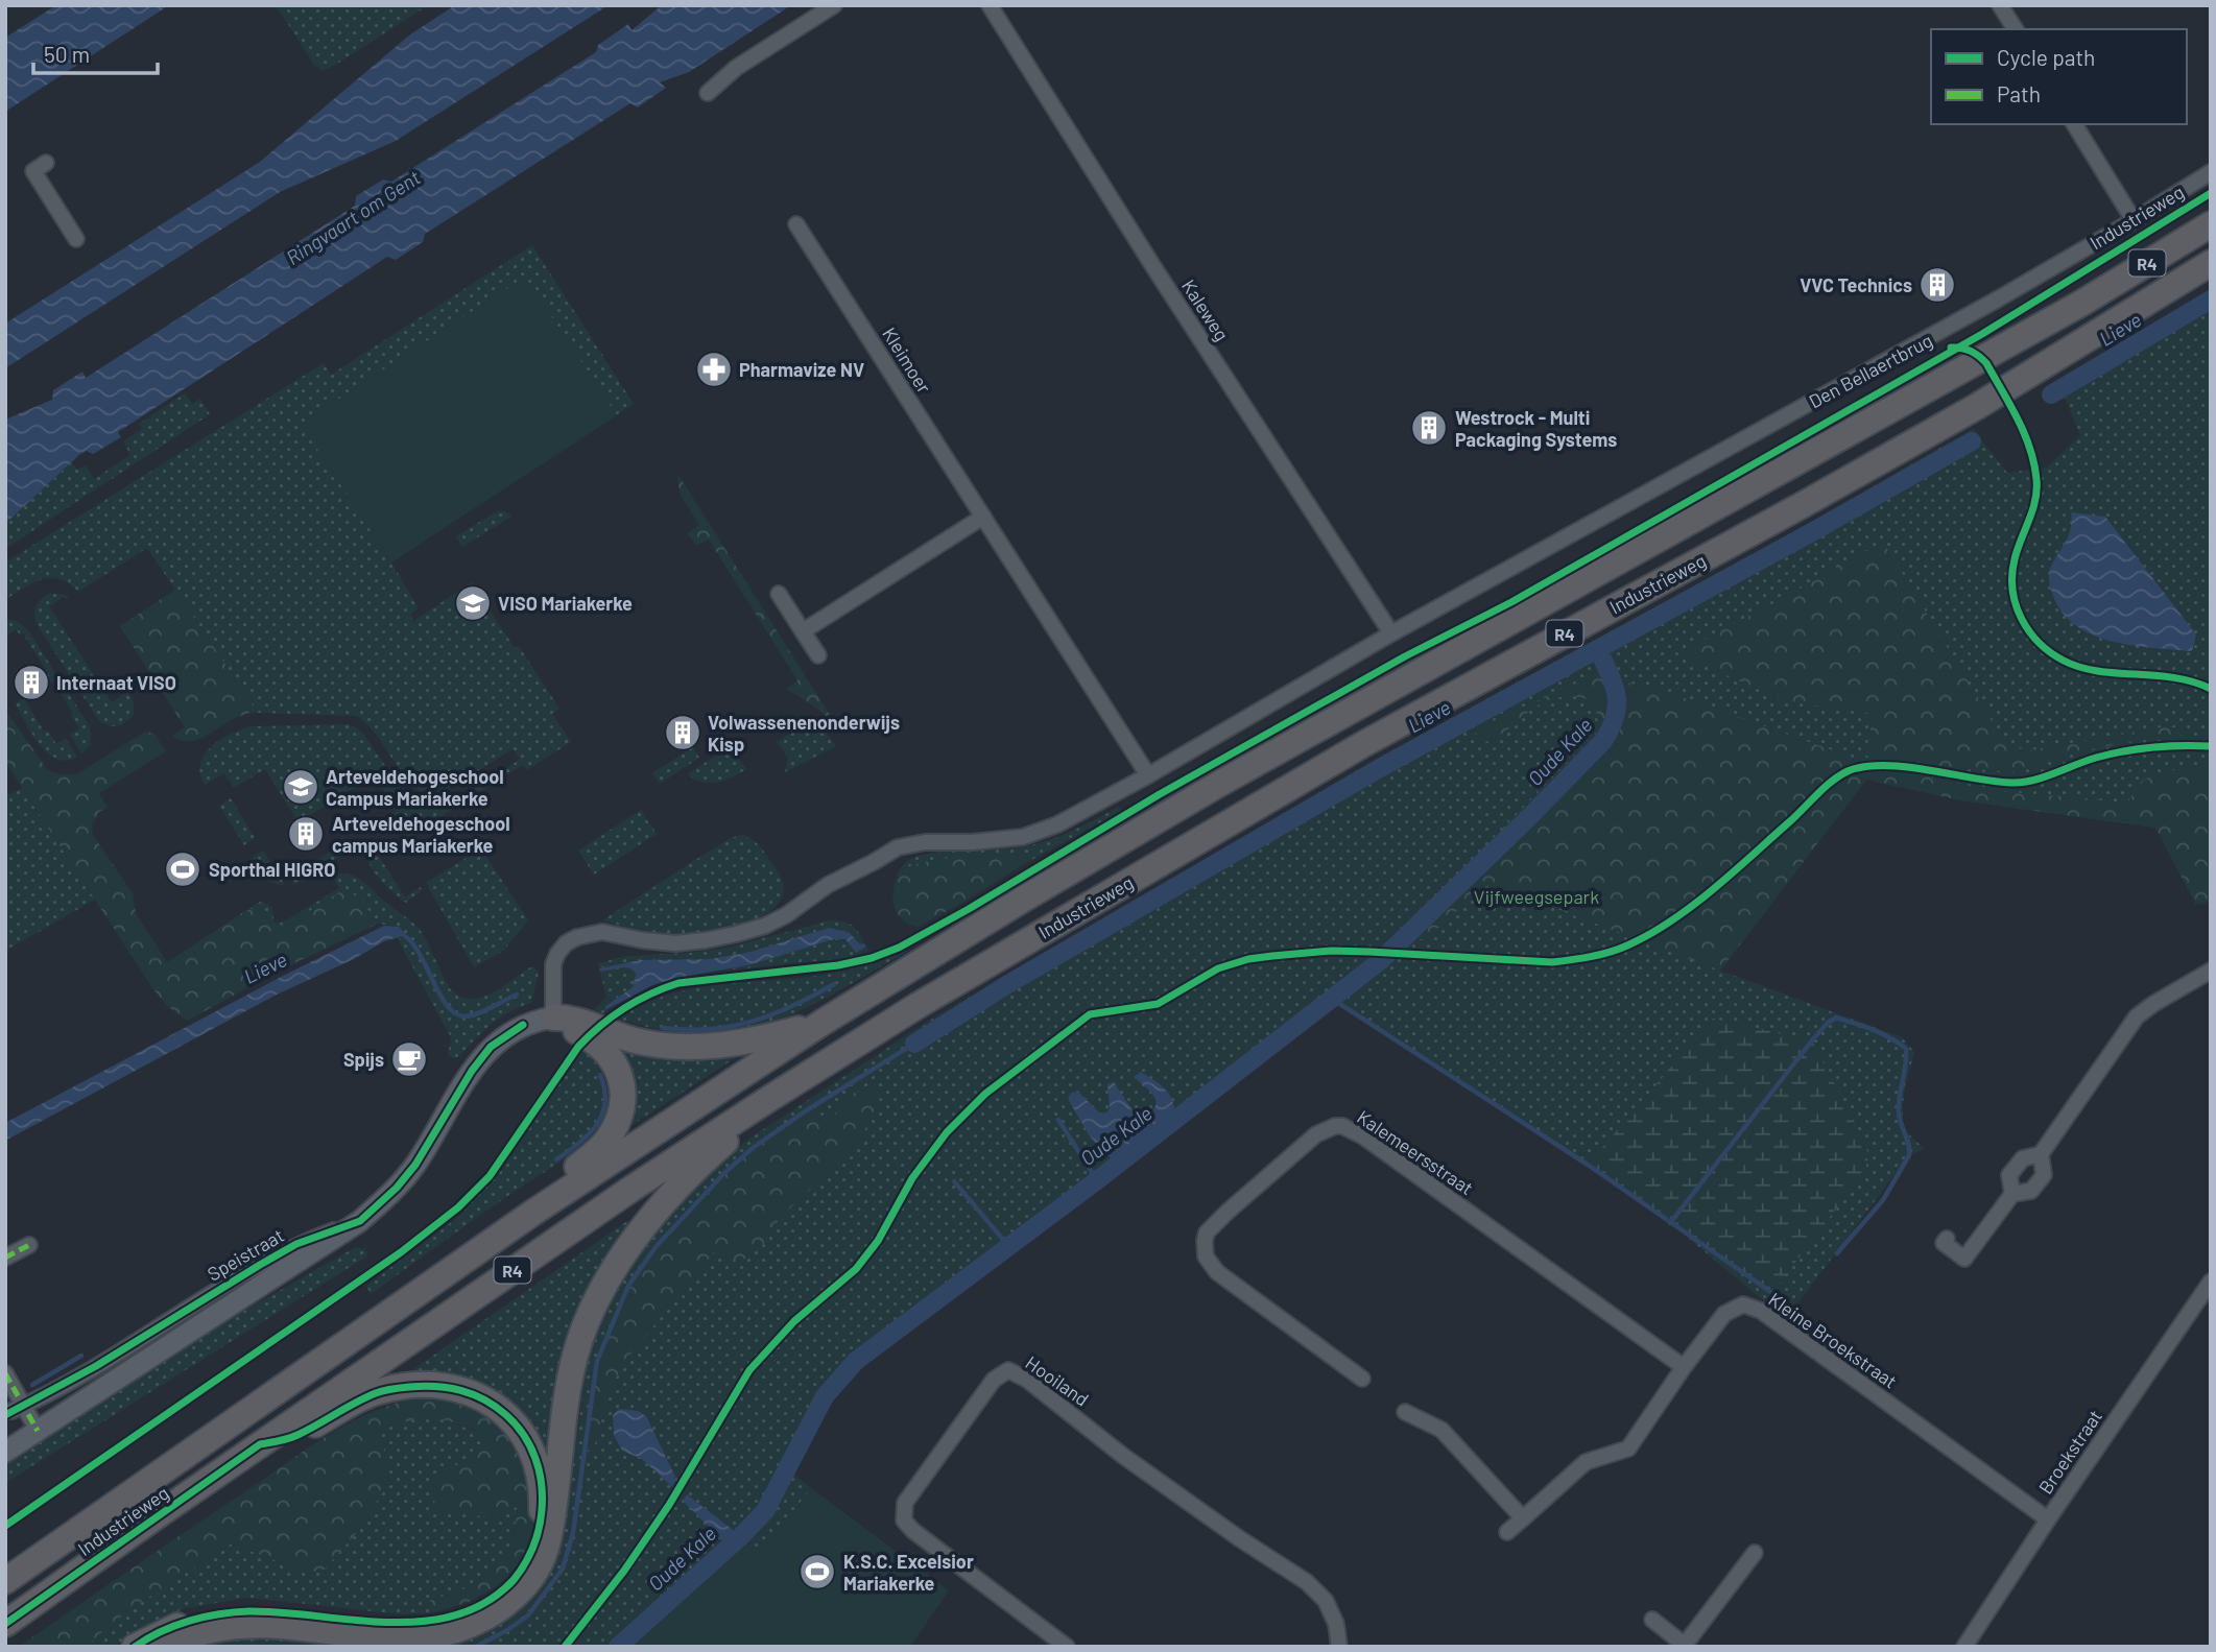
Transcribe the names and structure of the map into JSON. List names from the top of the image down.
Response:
{
  "streets": {
    "highway": ["Industrieweg", "R4"],
    "street": [
      "Kaleweg",
      "Kleimoer",
      "Kalemeersstraat",
      "Speistraat",
      "Kleine Broekstraat",
      "Hooiland",
      "Broekstraat"
    ],
    "cycle path": ["Den Bellaertbrug"]
  },
  "crossings": [
    ["Industrieweg", "R4"],
    ["Industrieweg", "Kaleweg"],
    ["Industrieweg", "Kleimoer"],
    ["Industrieweg", "Speistraat"],
    ["R4", "Speistraat"],
    ["Kalemeersstraat", "Kleine Broekstraat"],
    ["Kleine Broekstraat", "Broekstraat"]
  ],
  "water": ["Ringvaart om Gent", "Lieve", "Oude Kale"],
  "parks": ["Vijfweegsepark"],
  "places": {
    "building": [
      "VVC Technics",
      "Westrock - Multi Packaging Systems",
      "Internaat VISO",
      "Volwassenenonderwijs Kisp",
      "Arteveldehogeschool campus Mariakerke"
    ],
    "pharmacy": ["Pharmavize NV"],
    "school or university": ["VISO Mariakerke", "Arteveldehogeschool Campus Mariakerke"],
    "sports": ["Sporthal HIGRO", "K.S.C. Excelsior Mariakerke"],
    "cafe": ["Spijs"]
  },
  "legend": ["Cycle path", "Path"],
  "scale_bar": "50 m"
}
